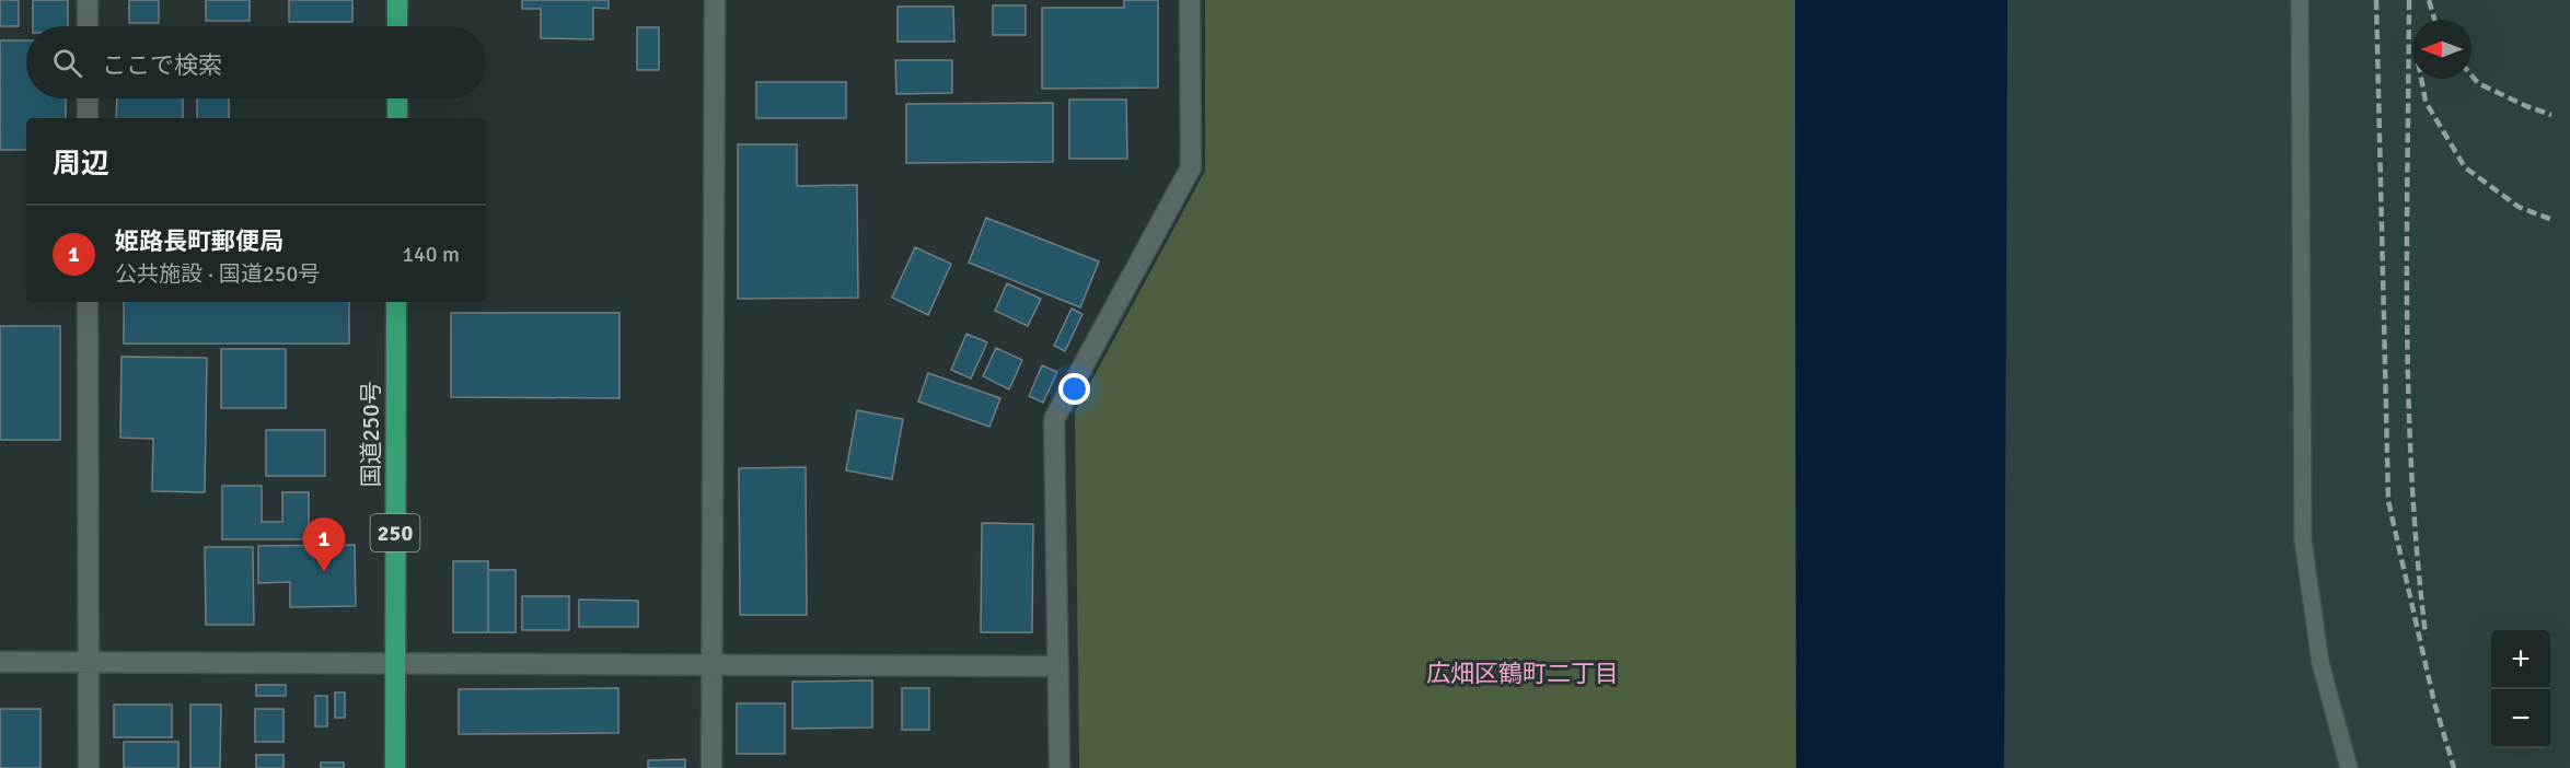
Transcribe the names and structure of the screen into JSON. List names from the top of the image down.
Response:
{
  "streets": {
    "highway": ["国道250号", "250"]
  },
  "districts": ["広畑区鶴町二丁目"],
  "north": "left",
  "page": {
    "search": "ここで検索",
    "heading": "周辺",
    "list": [
      {
        "mark": "1",
        "name": "姫路長町郵便局",
        "note": "公共施設 · 国道250号",
        "value": "140 m"
      }
    ],
    "pins": "1",
    "map_buttons": ["+", "−"]
  }
}
